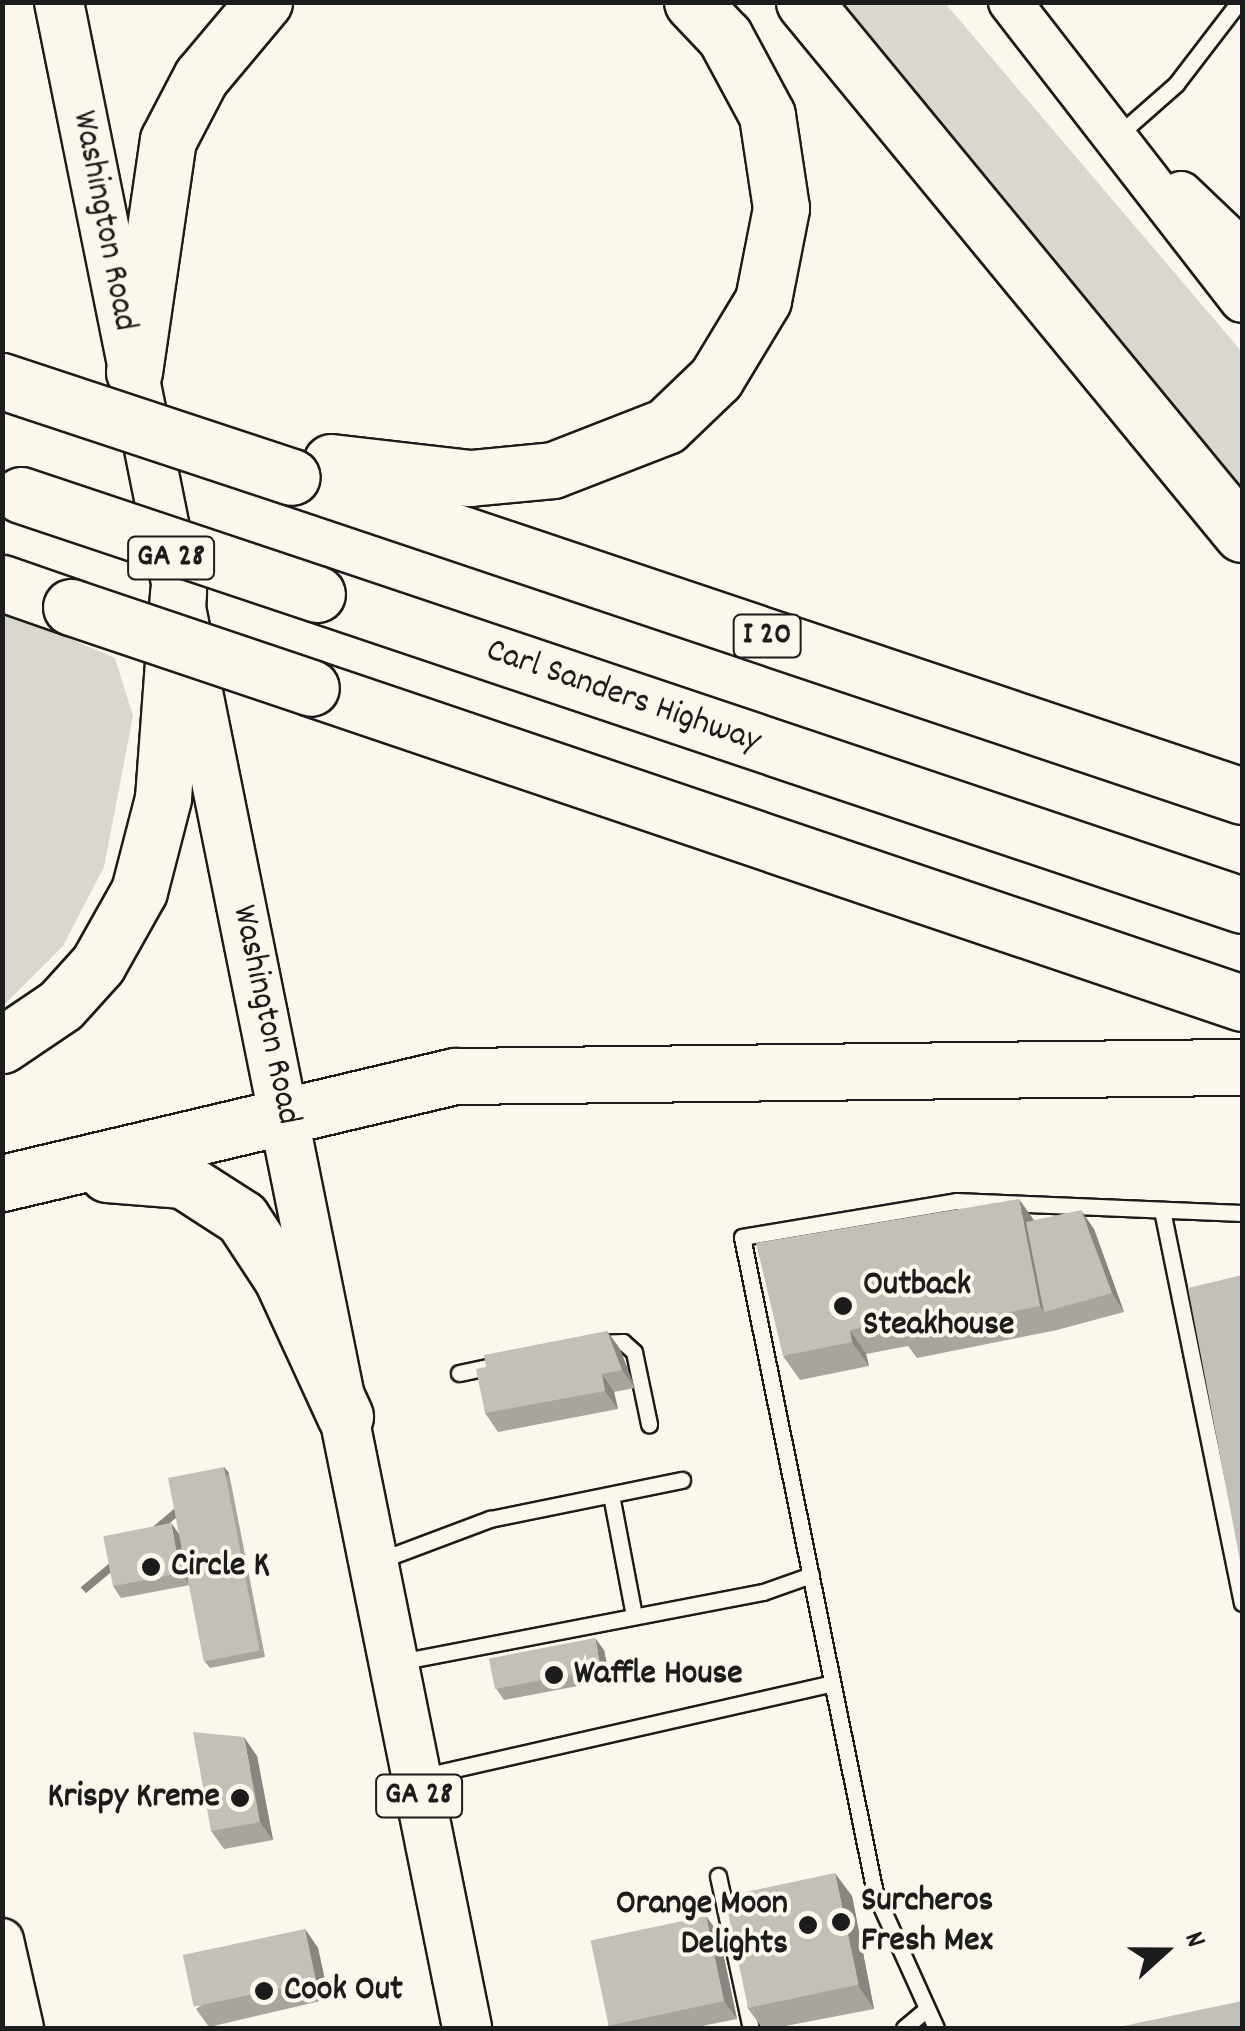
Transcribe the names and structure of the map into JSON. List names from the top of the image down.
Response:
{
  "streets": {
    "highway": ["I 20", "Carl Sanders Highway"],
    "main road": ["Washington Road", "GA 28"]
  },
  "places": [
    "Outback Steakhouse",
    "Circle K",
    "Waffle House",
    "Krispy Kreme",
    "Surcheros Fresh Mex",
    "Orange Moon Delights",
    "Cook Out"
  ],
  "north": "right"
}
